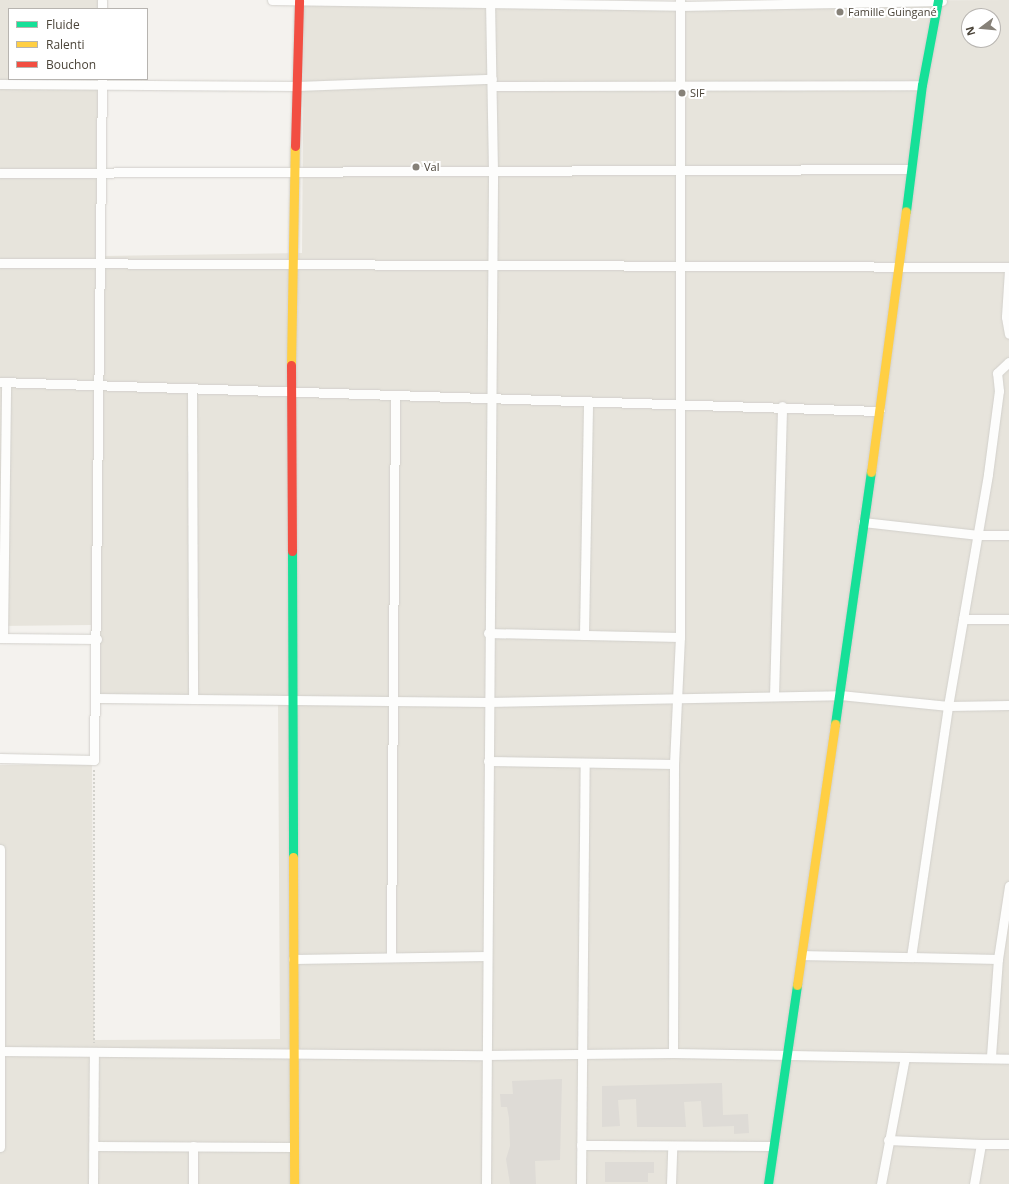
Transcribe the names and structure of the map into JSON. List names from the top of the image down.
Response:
{
  "places": ["Famille Guingané", "SIF", "Val"],
  "legend": ["Fluide", "Ralenti", "Bouchon"],
  "north": "left"
}
